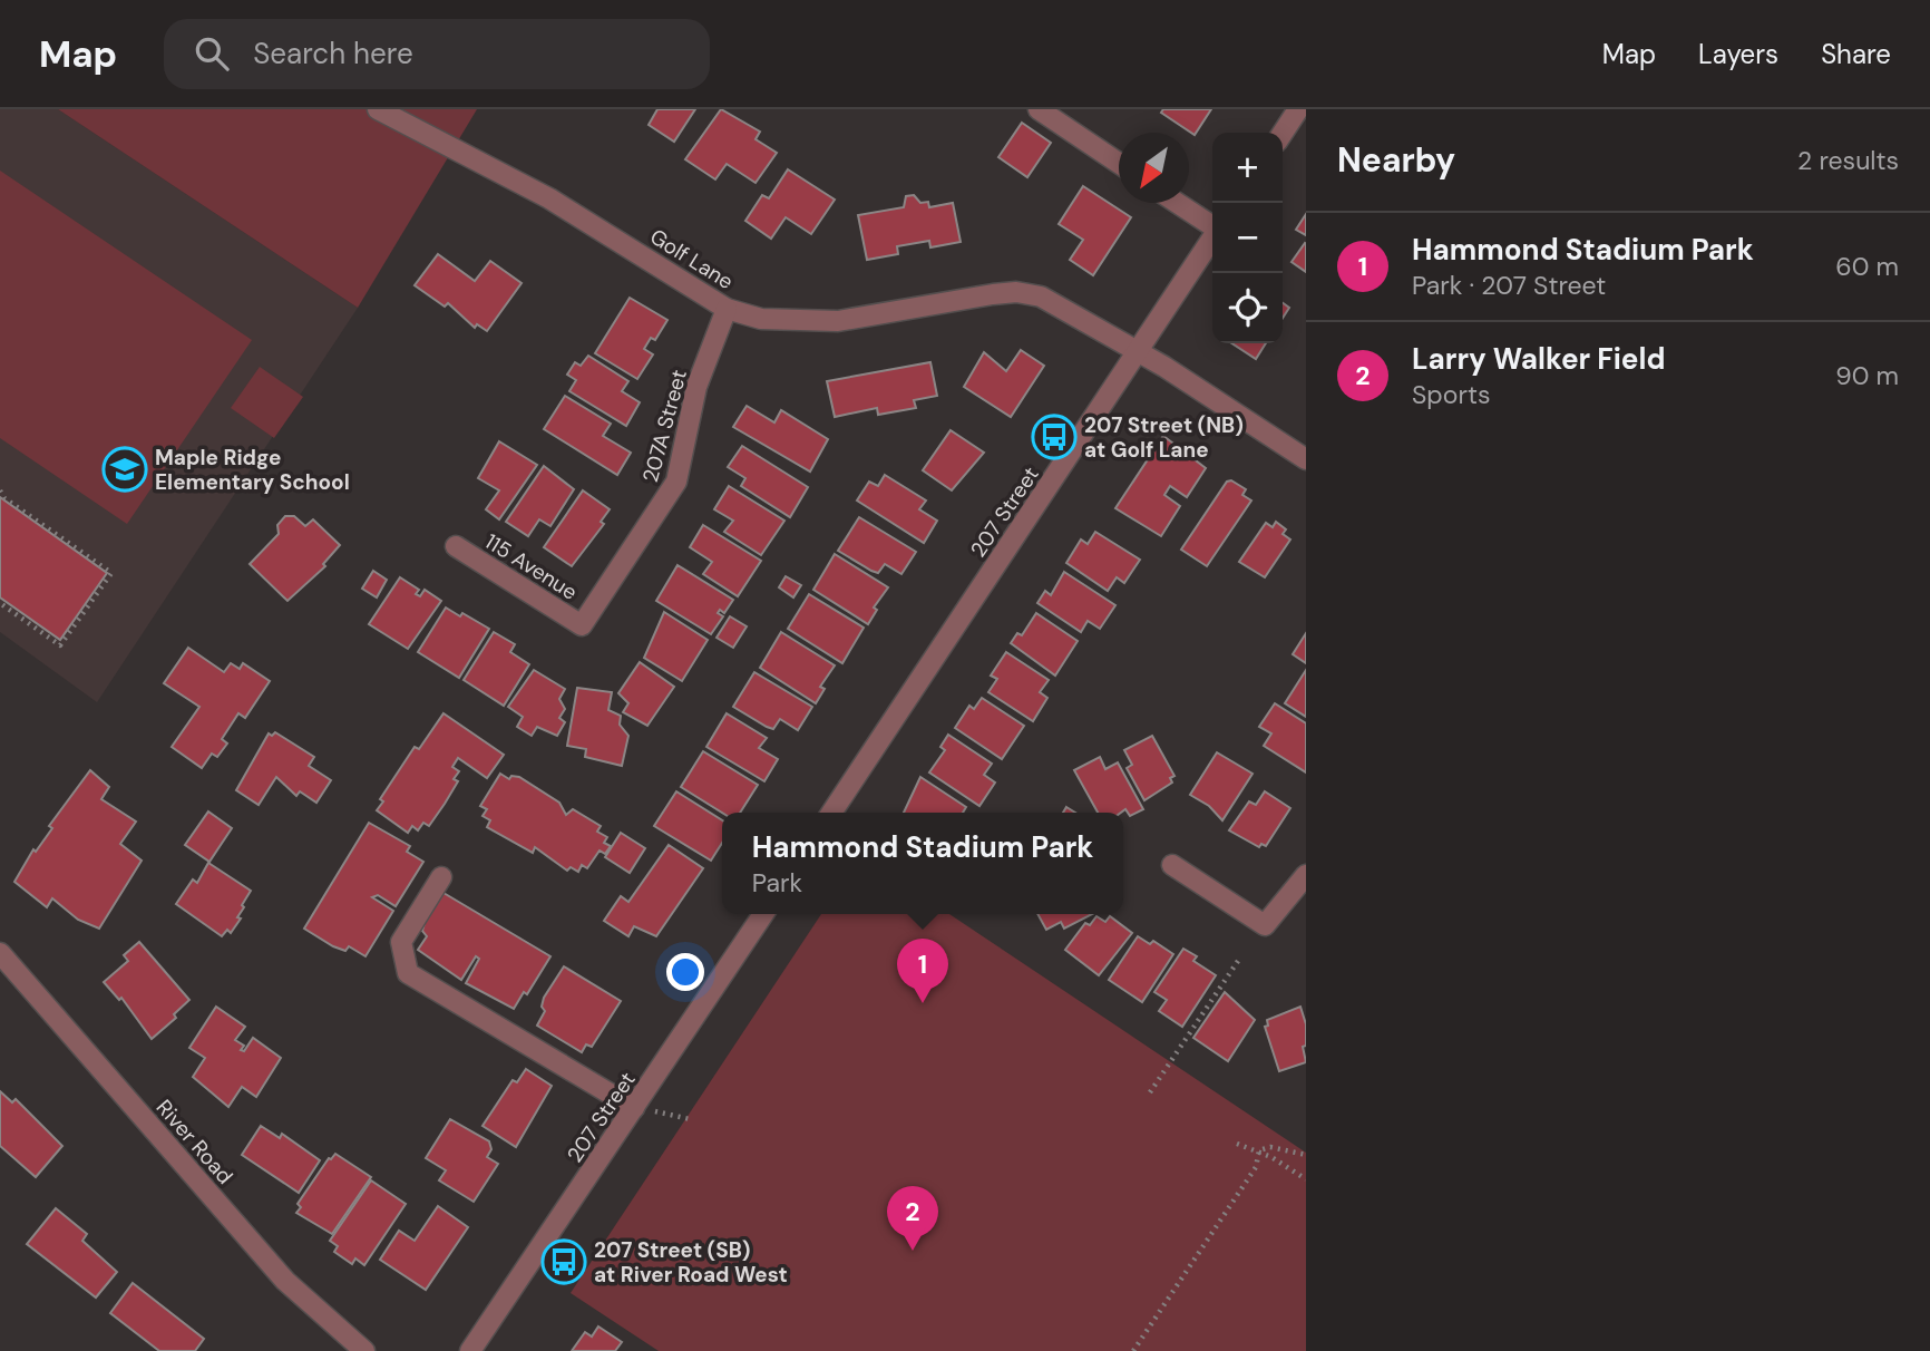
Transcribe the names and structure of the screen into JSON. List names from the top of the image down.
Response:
{
  "streets": {
    "street": [
      "Golf Lane",
      "207A Street",
      "207 Street",
      "115 Avenue",
      "River Road"
    ]
  },
  "crossings": [
    ["Golf Lane", "207A Street"],
    ["Golf Lane", "207 Street"],
    ["207A Street", "115 Avenue"]
  ],
  "places": {
    "bus stop": ["207 Street (NB) at Golf Lane", "207 Street (SB) at River Road West"],
    "school or university": ["Maple Ridge Elementary School"]
  },
  "north": "bottom left",
  "page": {
    "header": "Map",
    "search": "Search here",
    "nav": ["Map", "Layers", "Share"],
    "heading": ["Nearby", "2 results"],
    "map_buttons": ["+", "−"],
    "list": [
      {
        "mark": "1",
        "name": "Hammond Stadium Park",
        "note": "Park · 207 Street",
        "value": "60 m"
      },
      {
        "mark": "2",
        "name": "Larry Walker Field",
        "note": "Sports",
        "value": "90 m"
      }
    ],
    "popup": ["Hammond Stadium Park", "Park"],
    "pins": ["1", "2"]
  }
}
